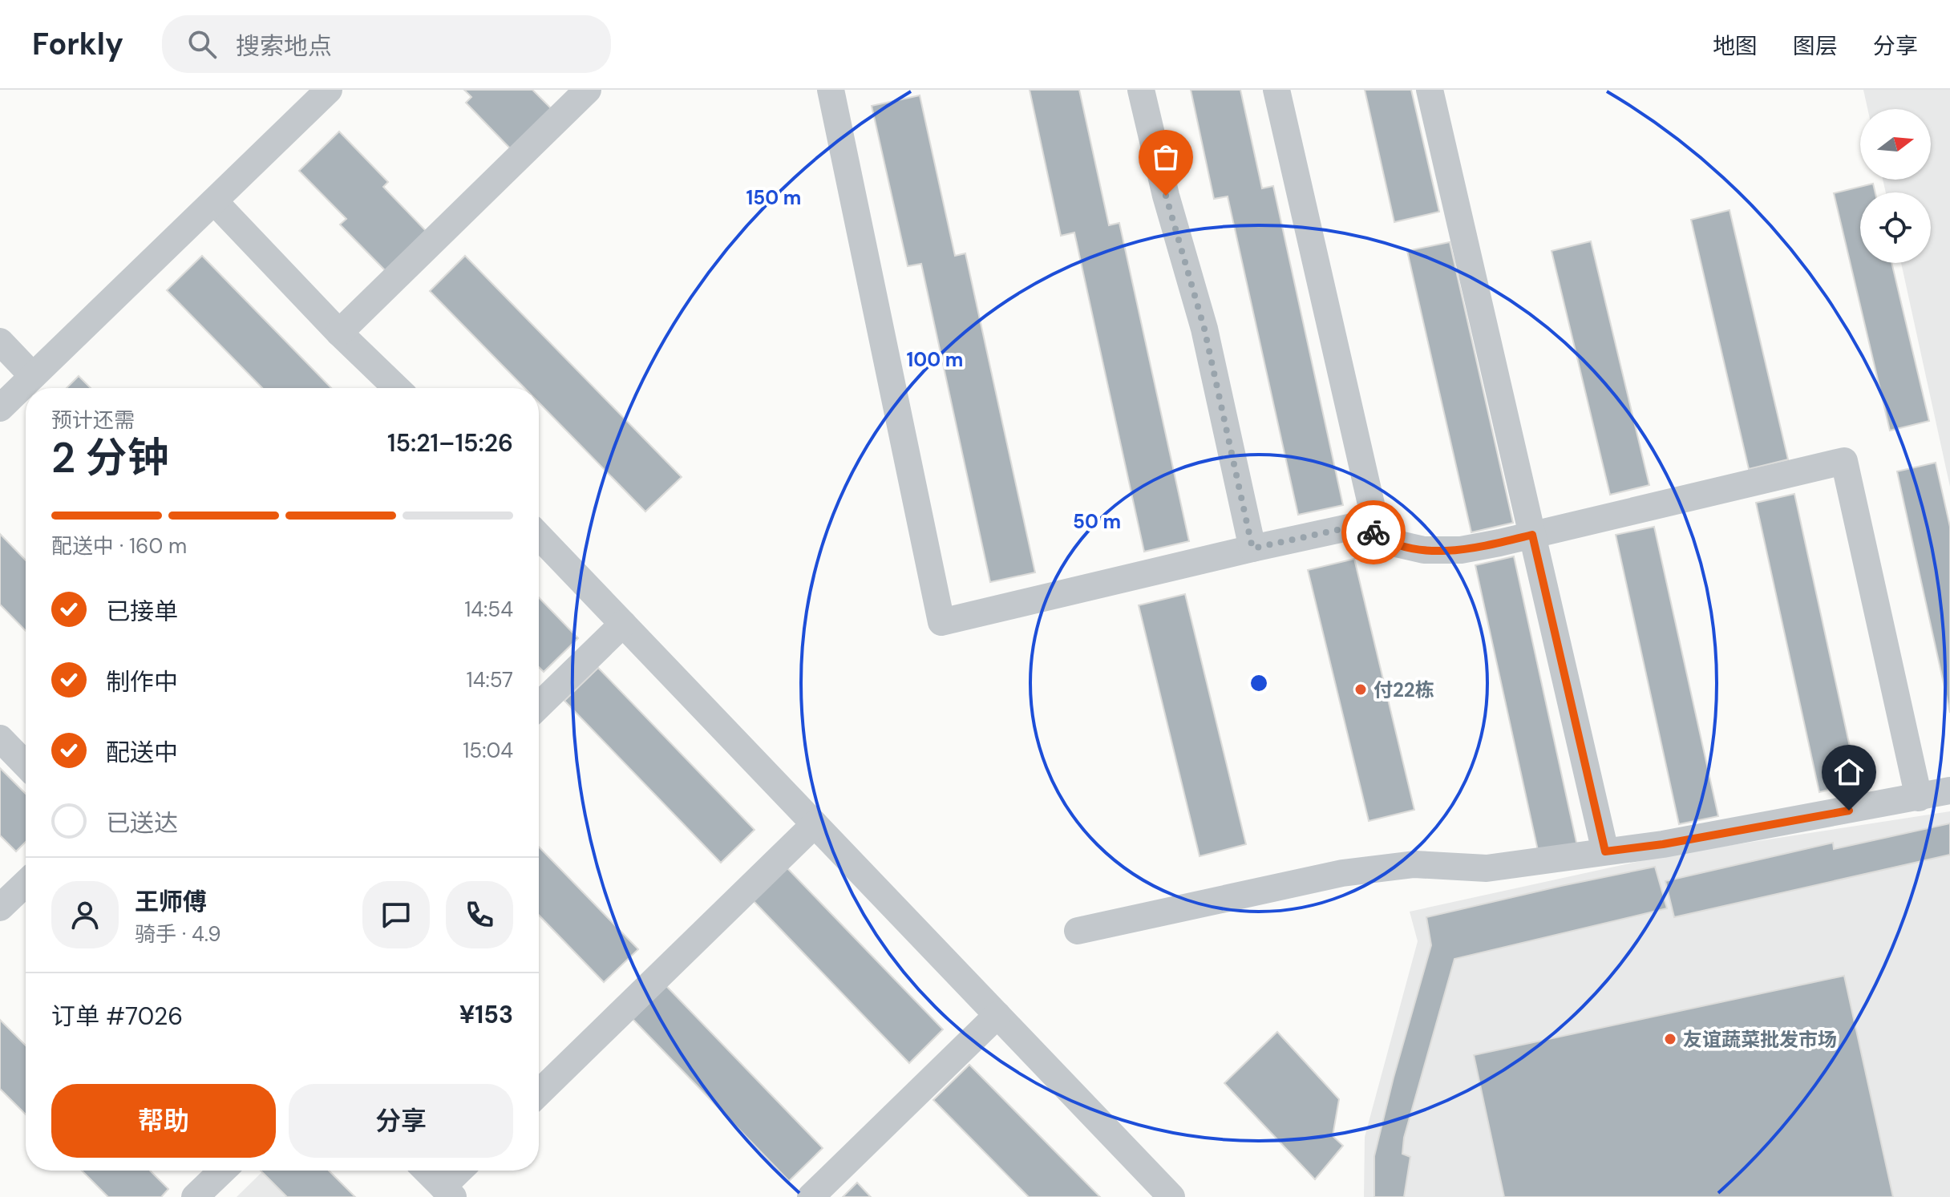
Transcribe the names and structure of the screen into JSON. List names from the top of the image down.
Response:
{
  "places": ["付22栋", "友谊蔬菜批发市场"],
  "north": "right",
  "page": {
    "header": "Forkly",
    "search": "搜索地点",
    "nav": ["地图", "图层", "分享"],
    "heading": ["2 分钟", "预计还需", "15:21–15:26"],
    "panel": [
      "王师傅",
      "骑手 · 4.9",
      "订单 #7026",
      "¥153"
    ],
    "bar": "配送中 · 160 m",
    "list": [
      ["已接单", "14:54"],
      ["制作中", "14:57"],
      ["配送中", "15:04"],
      "已送达"
    ],
    "buttons": ["帮助", "分享"]
  },
  "rings": ["150 m", "100 m", "50 m"]
}
